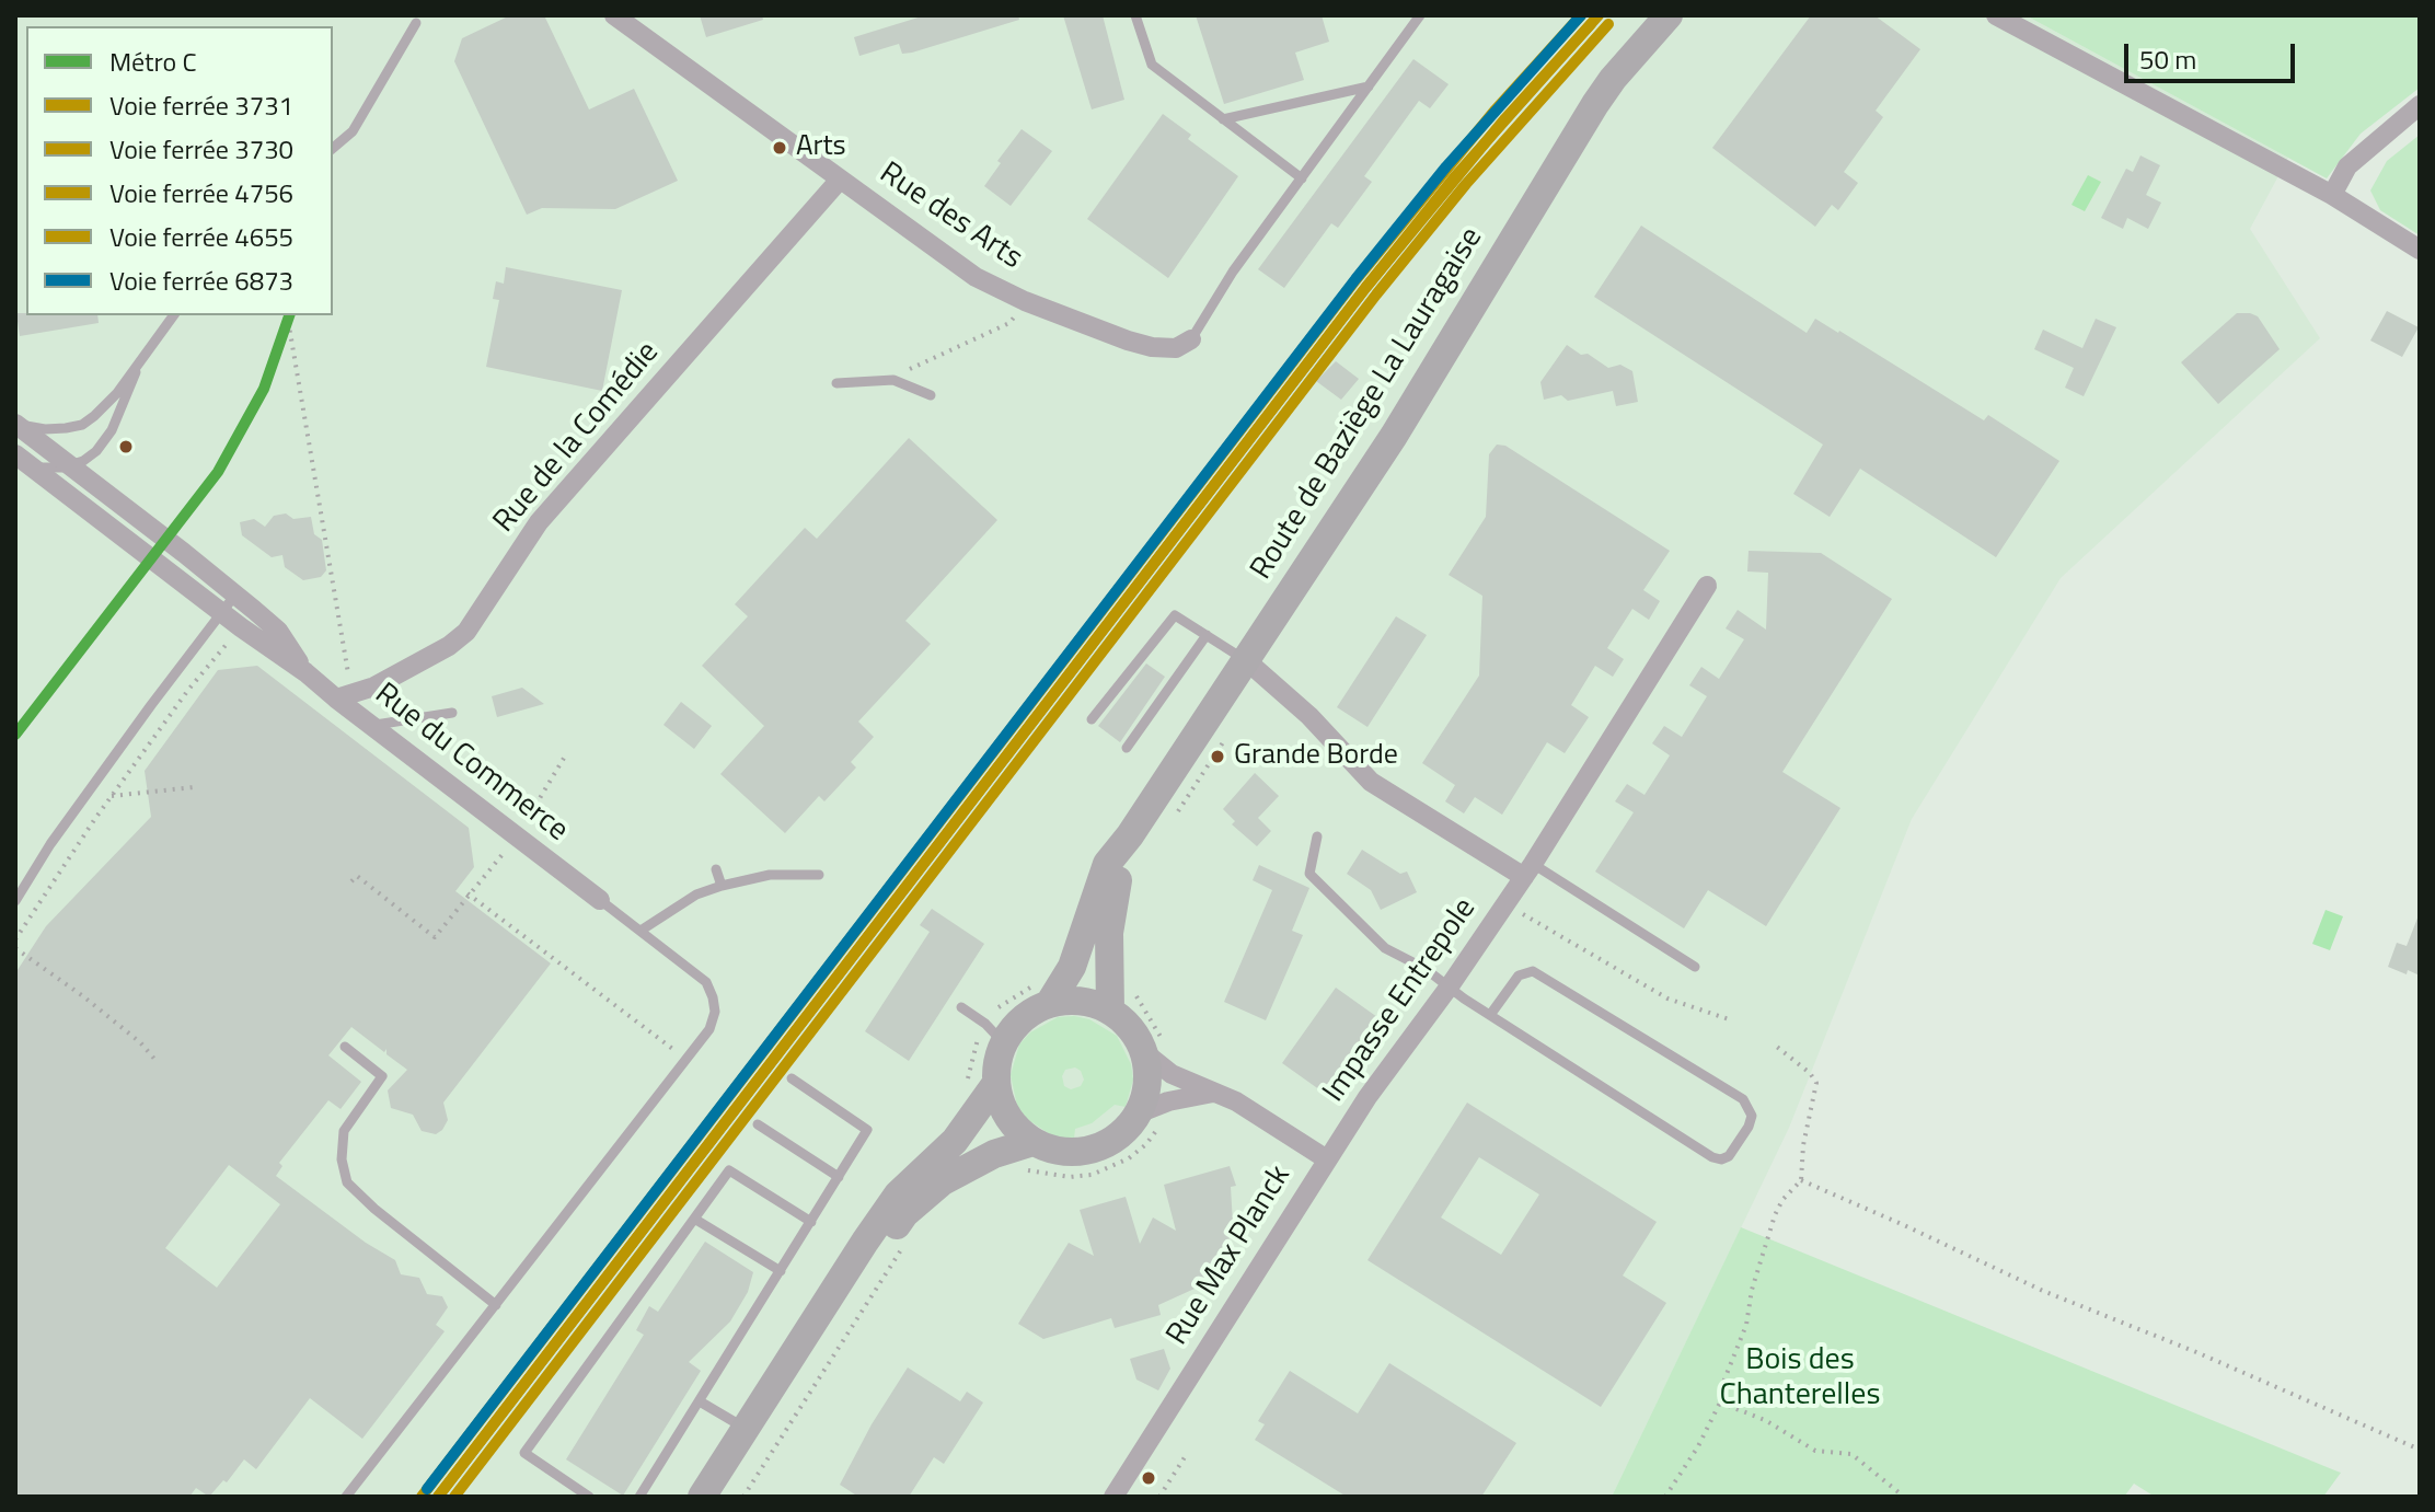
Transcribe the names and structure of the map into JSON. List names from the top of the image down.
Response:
{
  "streets": {
    "main road": ["Route de Baziège La Lauragaise"],
    "street": [
      "Rue des Arts",
      "Rue de la Comédie",
      "Rue du Commerce",
      "Impasse Entrepole",
      "Rue Max Planck"
    ]
  },
  "crossings": [
    ["Rue des Arts", "Rue de la Comédie"],
    ["Route de Baziège La Lauragaise", "Rue Max Planck"],
    ["Rue de la Comédie", "Rue du Commerce"],
    ["Impasse Entrepole", "Rue Max Planck"]
  ],
  "parks": ["Bois des Chanterelles"],
  "places": ["Arts", "Grande Borde"],
  "lines": [
    "rail line 3731",
    "rail line 3730",
    "rail line 6873",
    "rail line 4756",
    "rail line 4655",
    "metro line C"
  ],
  "legend": [
    "Métro C",
    "Voie ferrée 3731",
    "Voie ferrée 3730",
    "Voie ferrée 4756",
    "Voie ferrée 4655",
    "Voie ferrée 6873"
  ],
  "scale_bar": "50 m"
}
